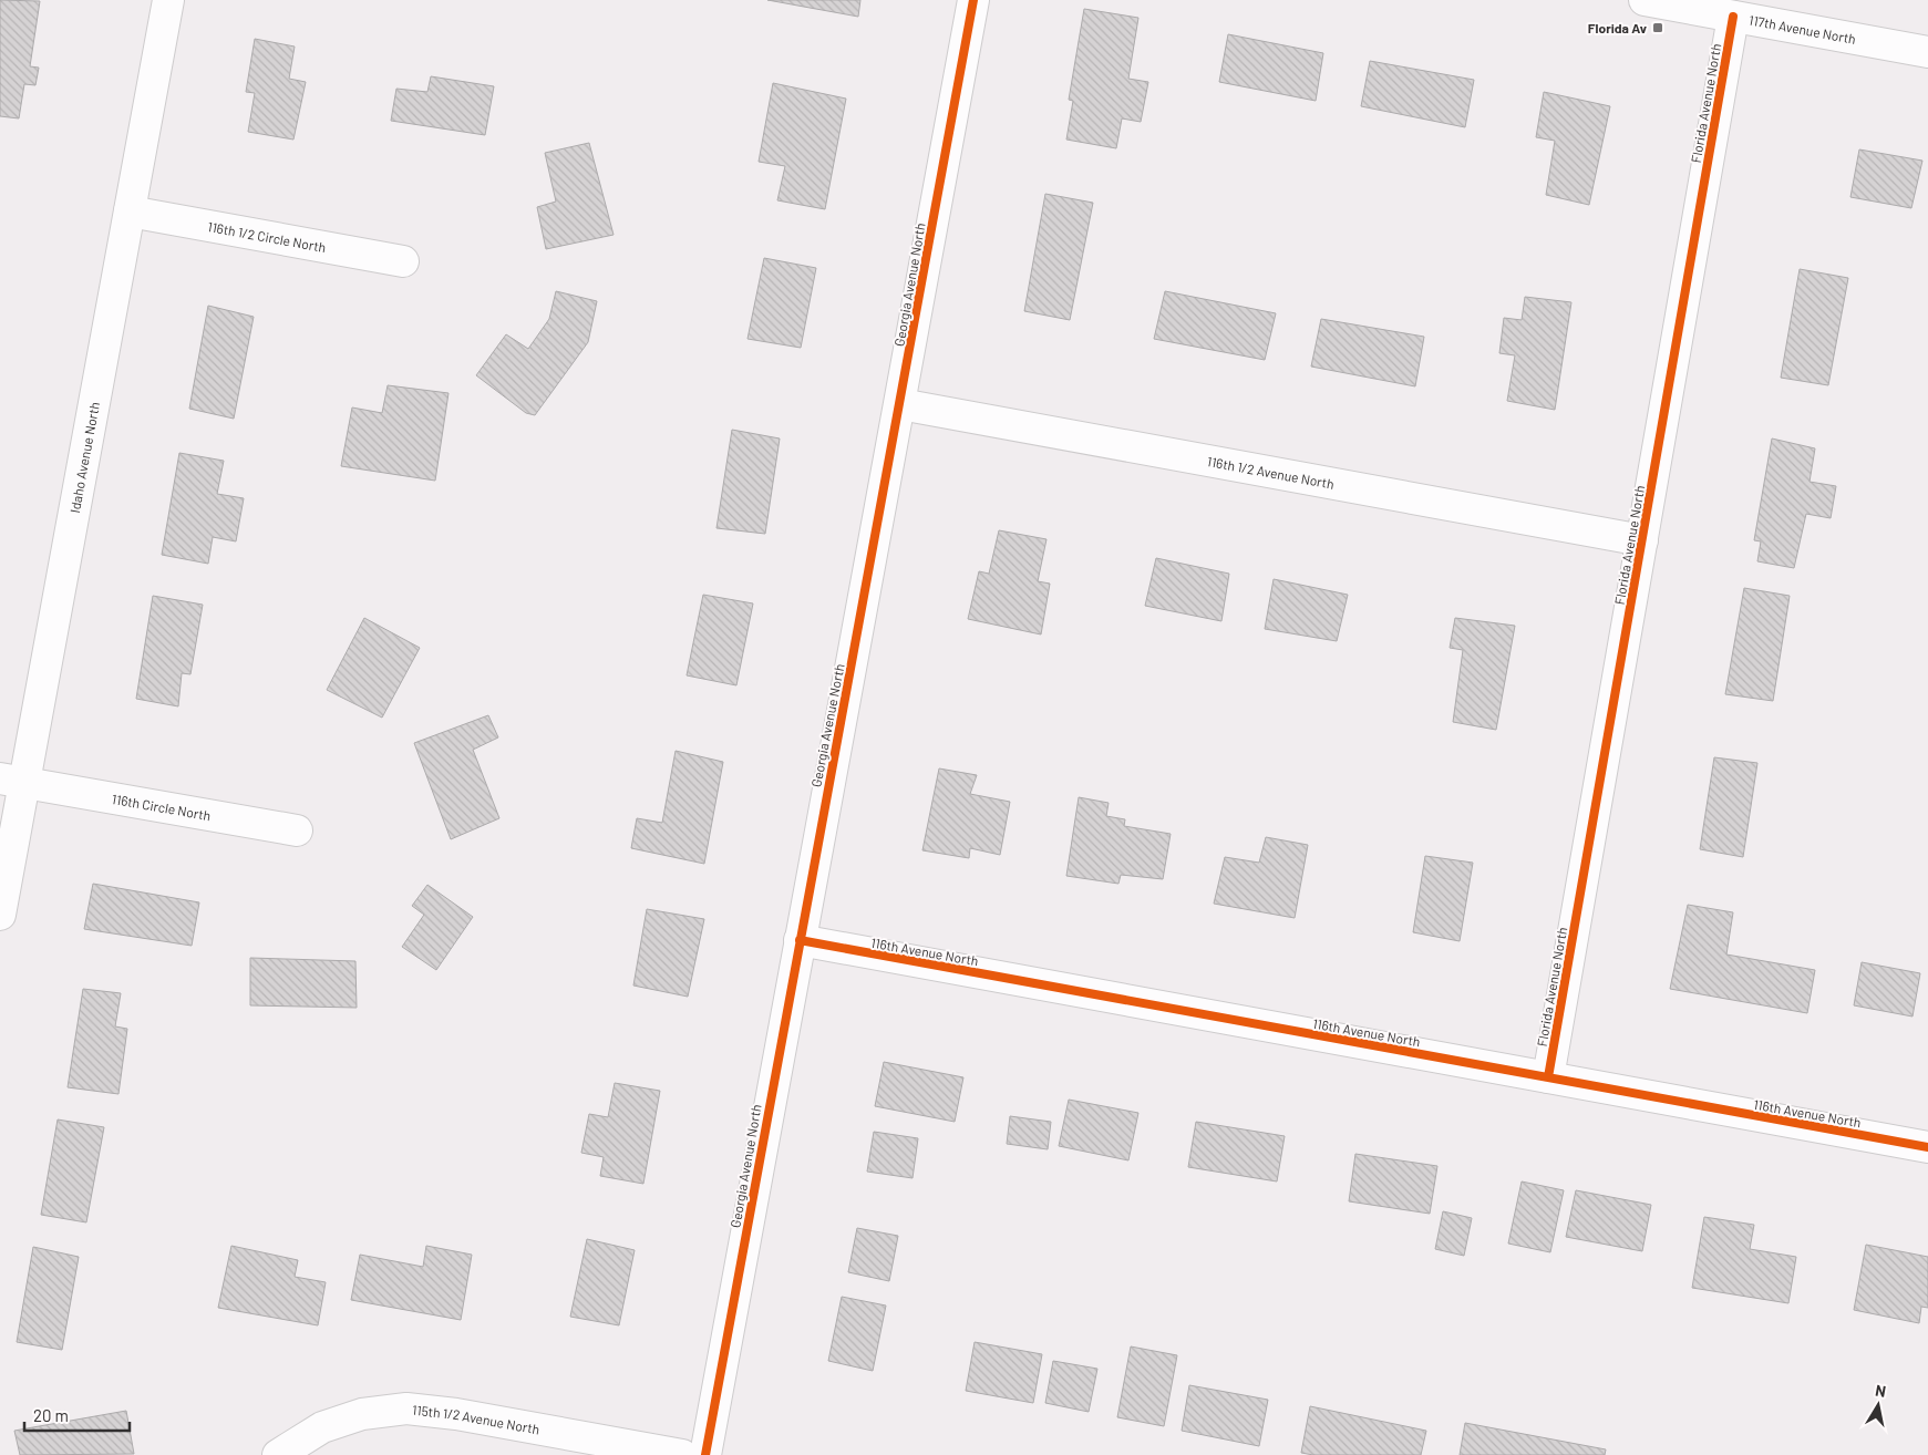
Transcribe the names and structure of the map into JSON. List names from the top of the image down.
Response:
{
  "streets": {
    "street": [
      "117th Avenue North",
      "Florida Avenue North",
      "116th 1/2 Circle North",
      "Georgia Avenue North",
      "Idaho Avenue North",
      "116th 1/2 Avenue North",
      "116th Circle North",
      "116th Avenue North",
      "115th 1/2 Avenue North"
    ]
  },
  "crossings": [
    ["117th Avenue North", "Florida Avenue North"],
    ["Florida Avenue North", "116th 1/2 Avenue North"],
    ["Florida Avenue North", "116th Avenue North"],
    ["116th 1/2 Circle North", "Idaho Avenue North"],
    ["Georgia Avenue North", "116th 1/2 Avenue North"],
    ["Georgia Avenue North", "116th Avenue North"],
    ["Idaho Avenue North", "116th Circle North"]
  ],
  "places": {
    "transit": ["Florida Av"]
  },
  "scale_bar": "20 m",
  "north": "top"
}
